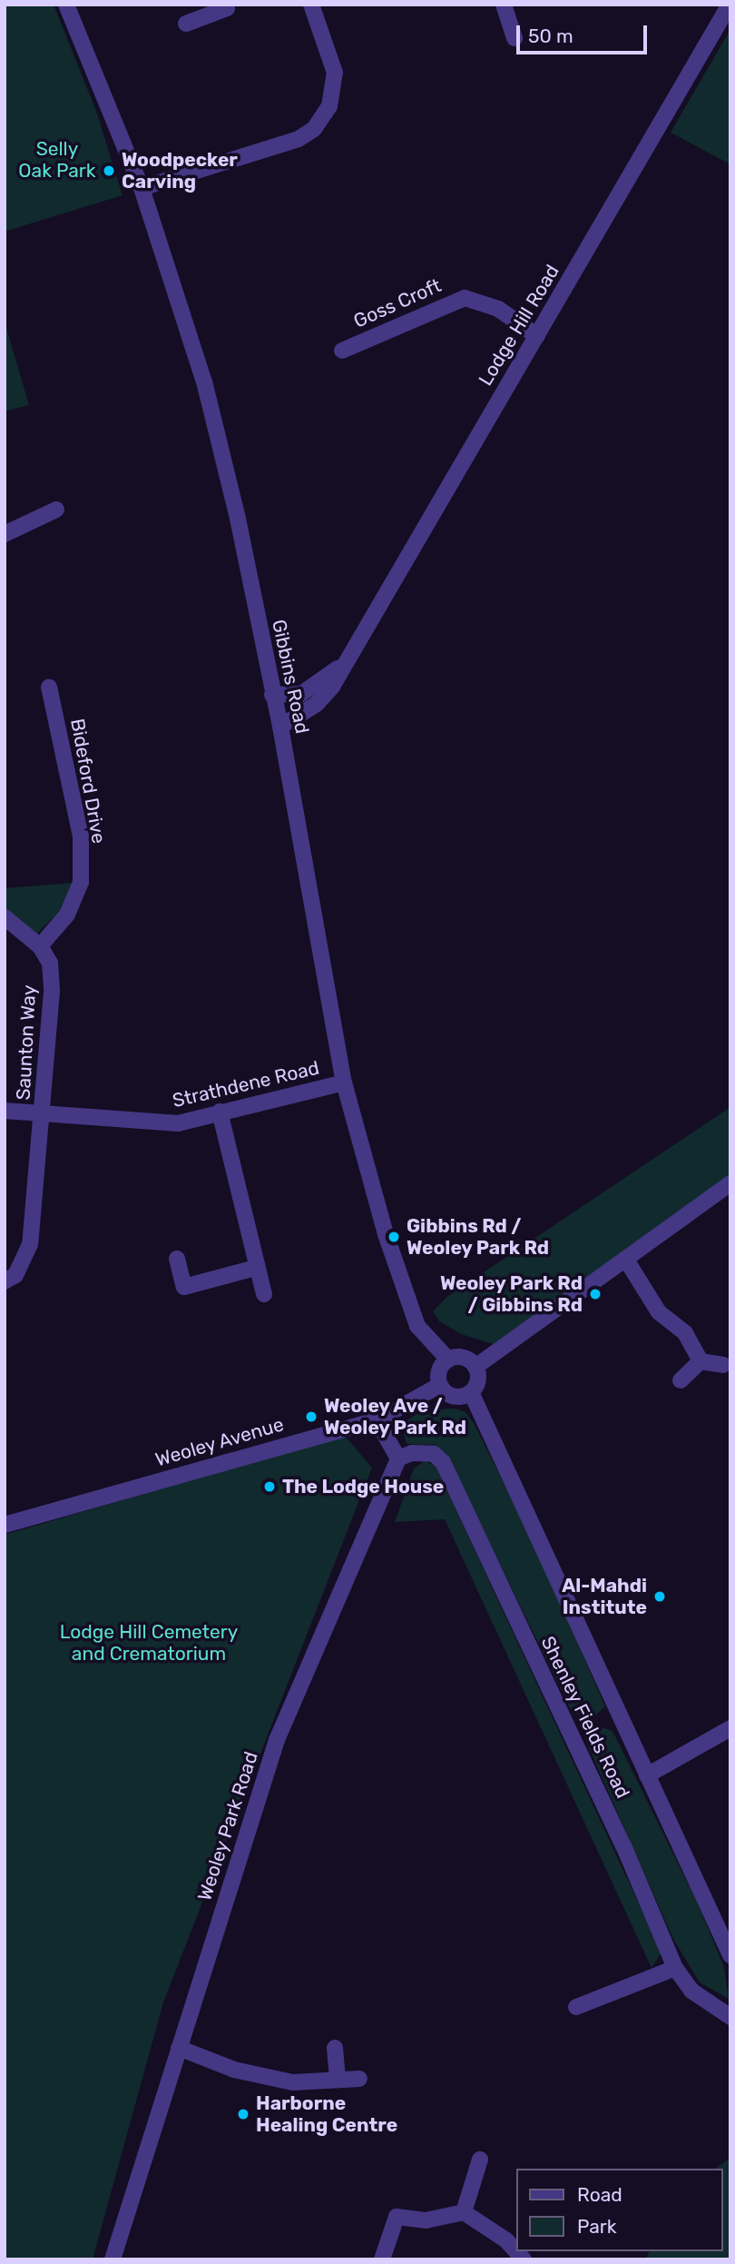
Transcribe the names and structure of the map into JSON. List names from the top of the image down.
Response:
{
  "streets": {
    "street": [
      "Goss Croft",
      "Lodge Hill Road",
      "Gibbins Road",
      "Bideford Drive",
      "Saunton Way",
      "Strathdene Road",
      "Weoley Avenue",
      "Shenley Fields Road",
      "Weoley Park Road"
    ]
  },
  "crossings": [
    ["Goss Croft", "Lodge Hill Road"],
    ["Lodge Hill Road", "Gibbins Road"],
    ["Gibbins Road", "Strathdene Road"],
    ["Gibbins Road", "Weoley Avenue"],
    ["Gibbins Road", "Shenley Fields Road"],
    ["Bideford Drive", "Saunton Way"],
    ["Saunton Way", "Strathdene Road"],
    ["Weoley Avenue", "Shenley Fields Road"],
    ["Shenley Fields Road", "Weoley Park Road"]
  ],
  "parks": ["Selly Oak Park", "Lodge Hill Cemetery and Crematorium"],
  "places": [
    "Woodpecker Carving",
    "Gibbins Rd / Weoley Park Rd",
    "Weoley Park Rd / Gibbins Rd",
    "Weoley Ave / Weoley Park Rd",
    "The Lodge House",
    "Al-Mahdi Institute",
    "Harborne Healing Centre"
  ],
  "legend": ["Road", "Park"],
  "scale_bar": "50 m"
}
